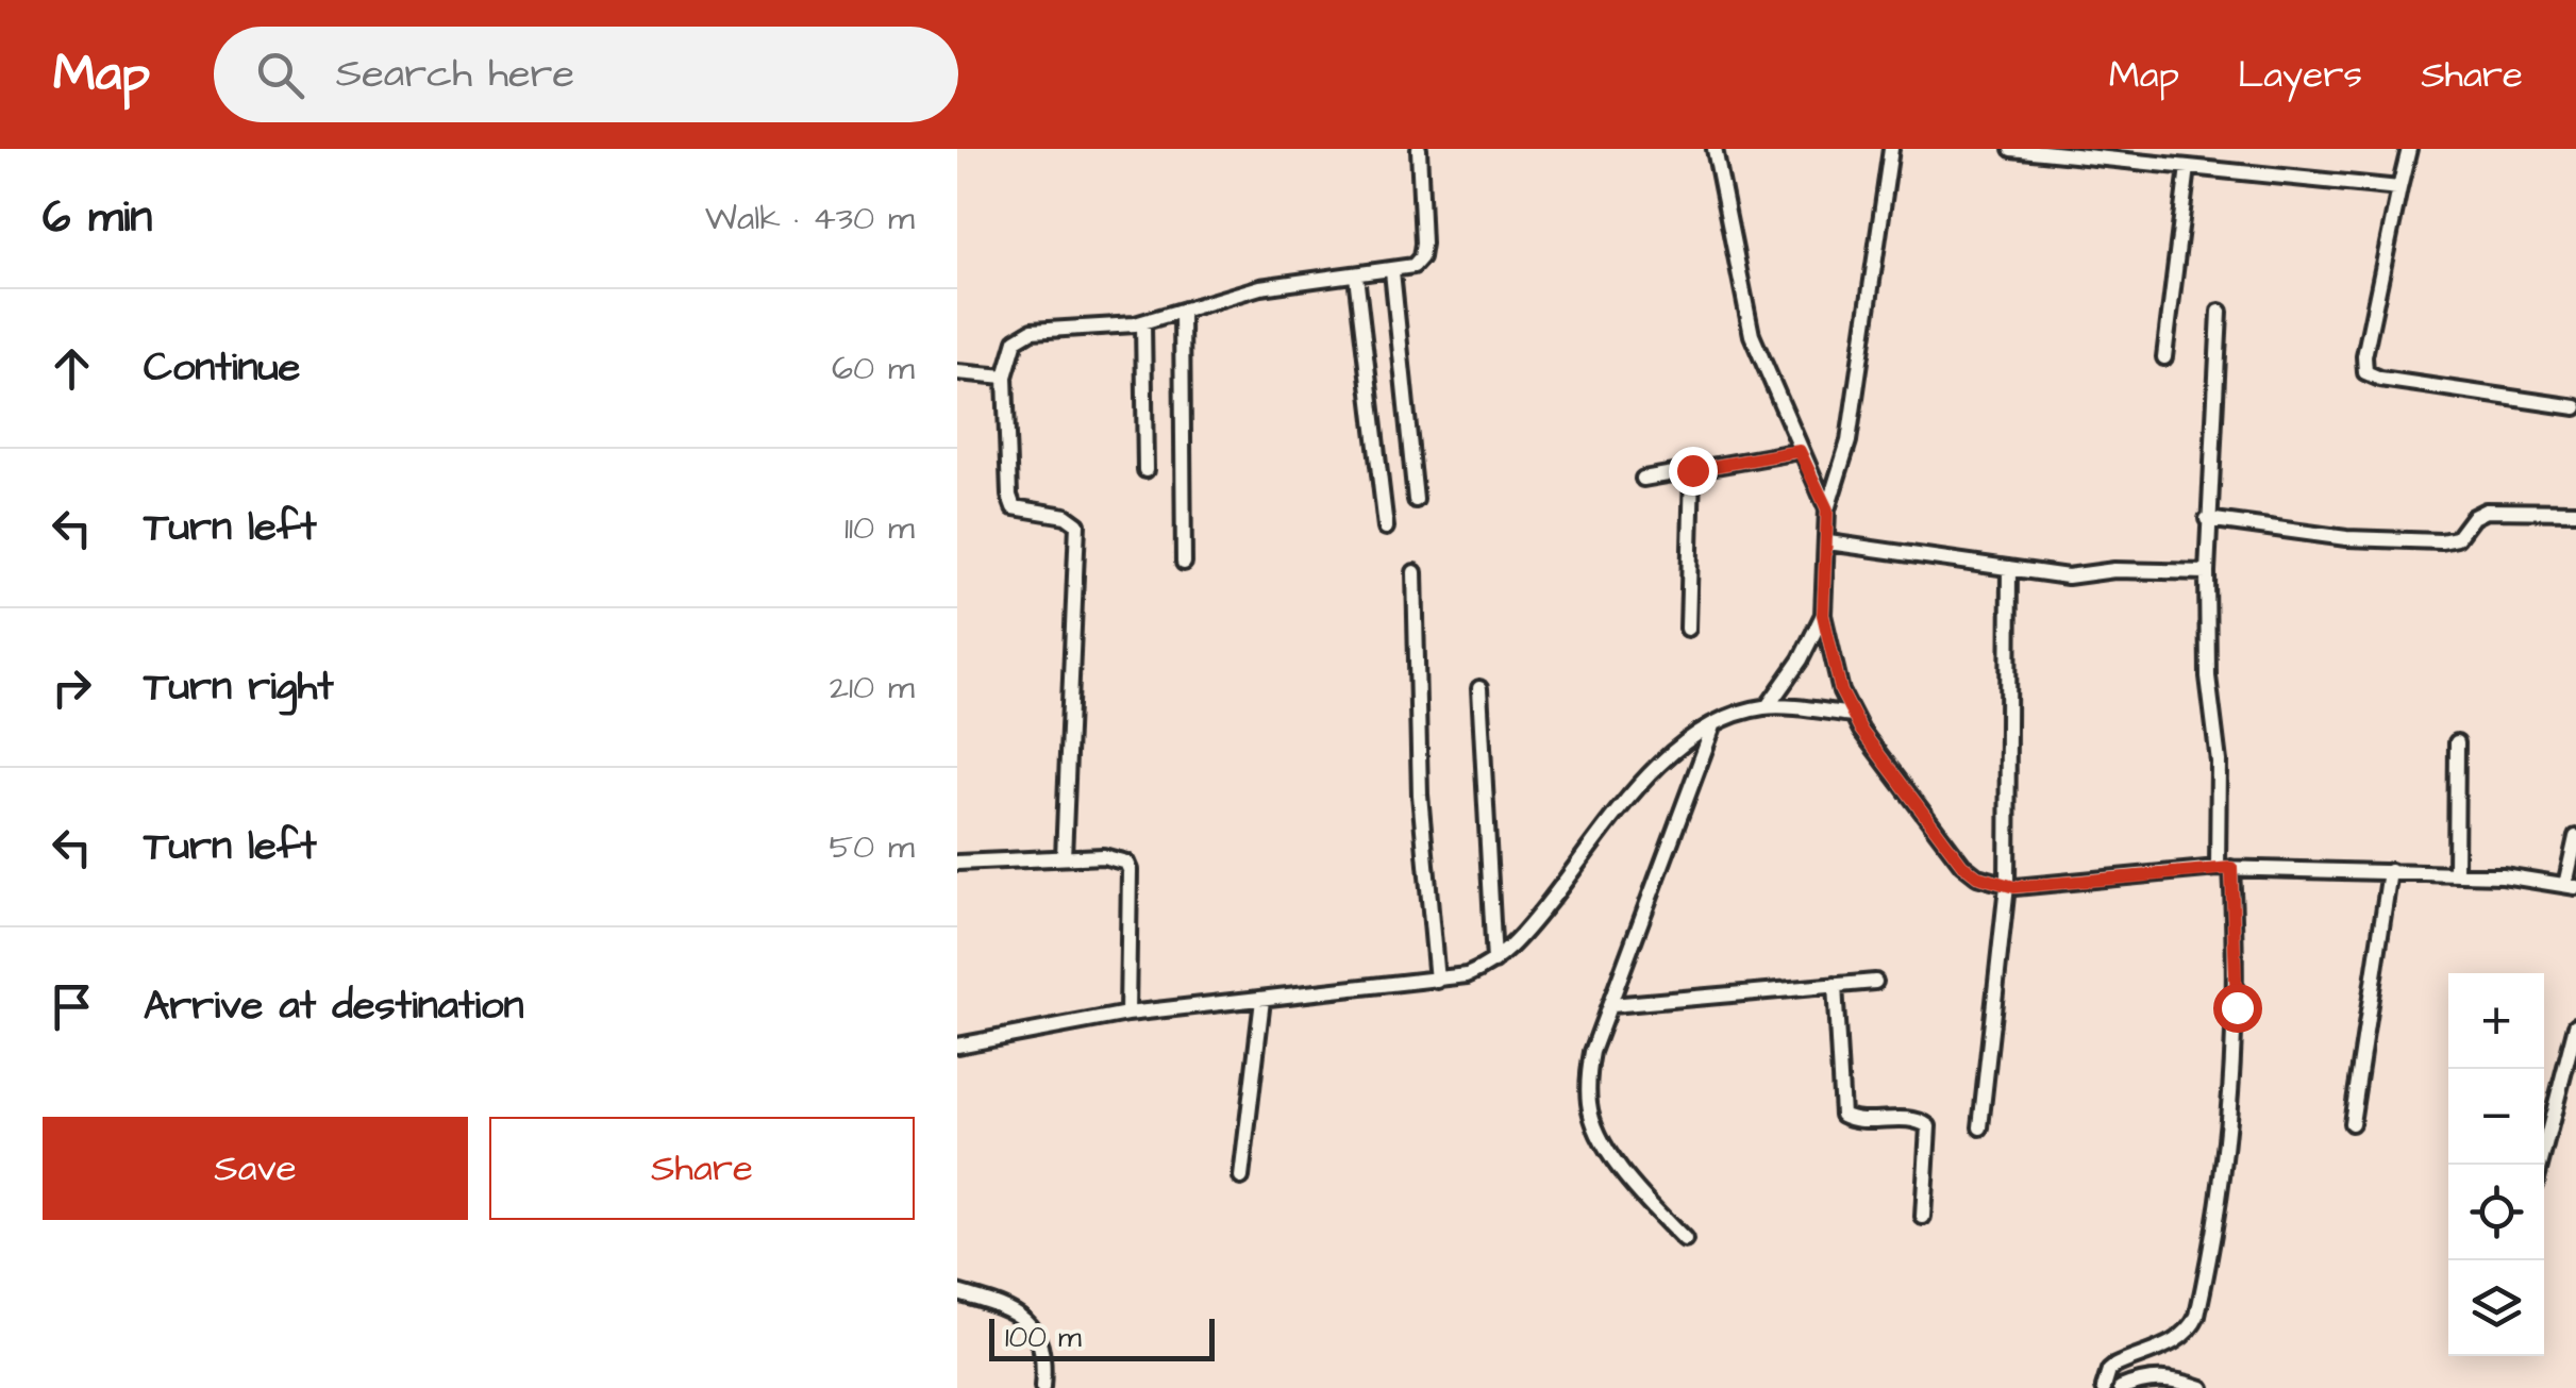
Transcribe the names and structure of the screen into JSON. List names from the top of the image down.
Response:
{
  "scale_bar": "100 m",
  "page": {
    "header": "Map",
    "search": "Search here",
    "nav": ["Map", "Layers", "Share"],
    "heading": ["6 min", "Walk · 430 m"],
    "list": [
      ["Continue", "60 m"],
      ["Turn left", "110 m"],
      ["Turn right", "210 m"],
      ["Turn left", "50 m"],
      "Arrive at destination"
    ],
    "map_buttons": ["+", "−"],
    "buttons": ["Save", "Share"],
    "scale": "100 m"
  }
}
